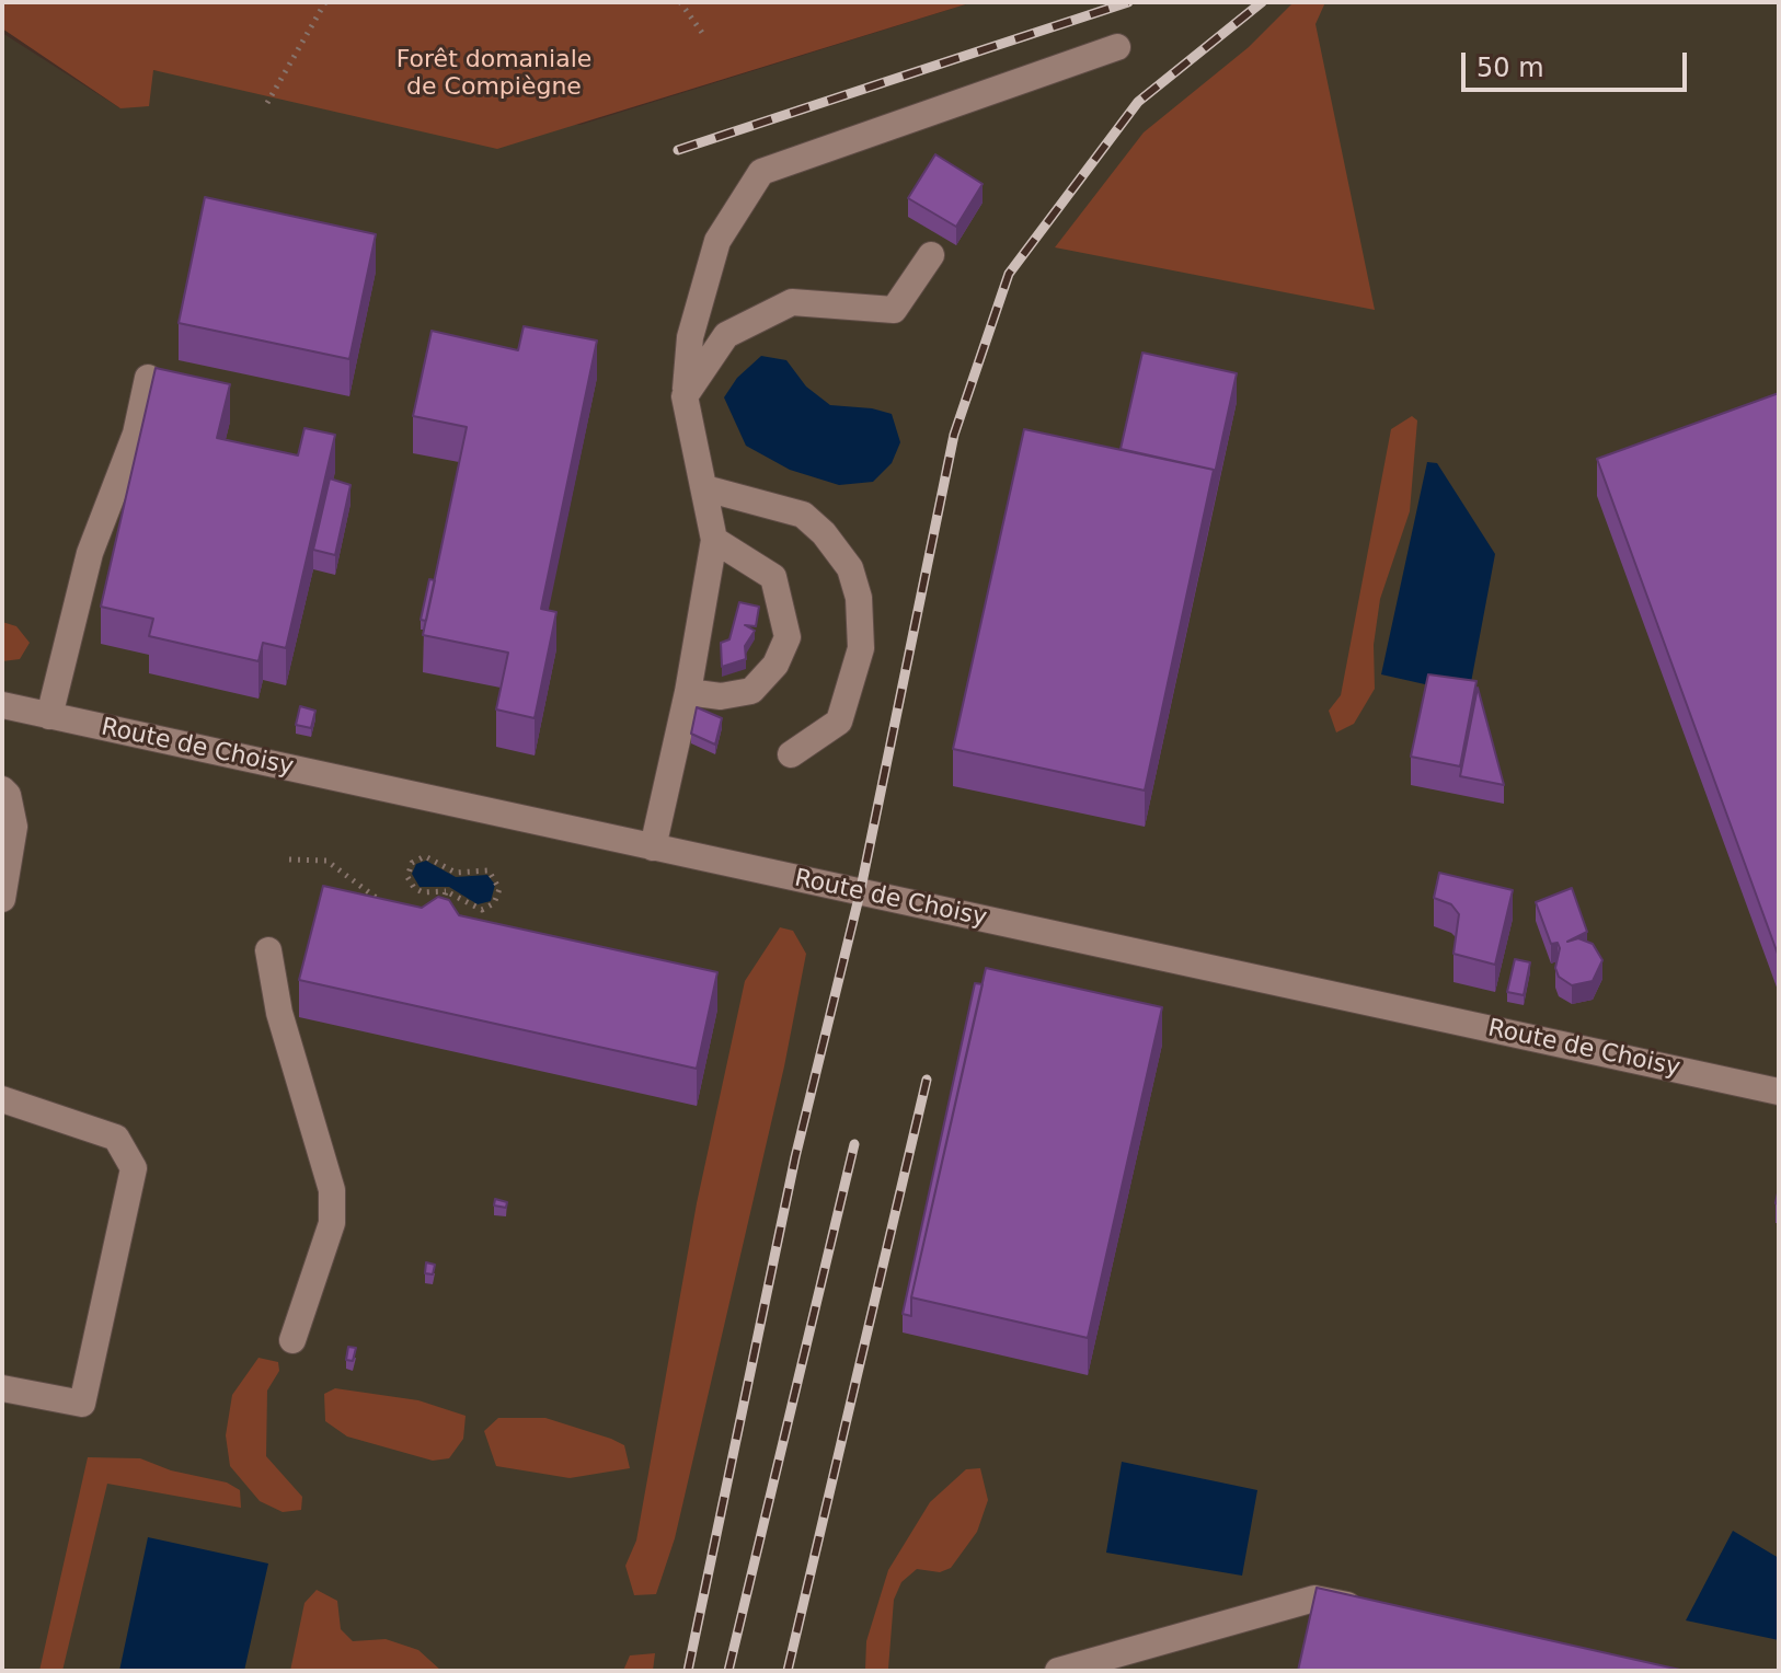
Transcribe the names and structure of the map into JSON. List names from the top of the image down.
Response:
{
  "streets": {
    "street": ["Route de Choisy"]
  },
  "parks": ["Forêt domaniale de Compiègne"],
  "scale_bar": "50 m"
}
